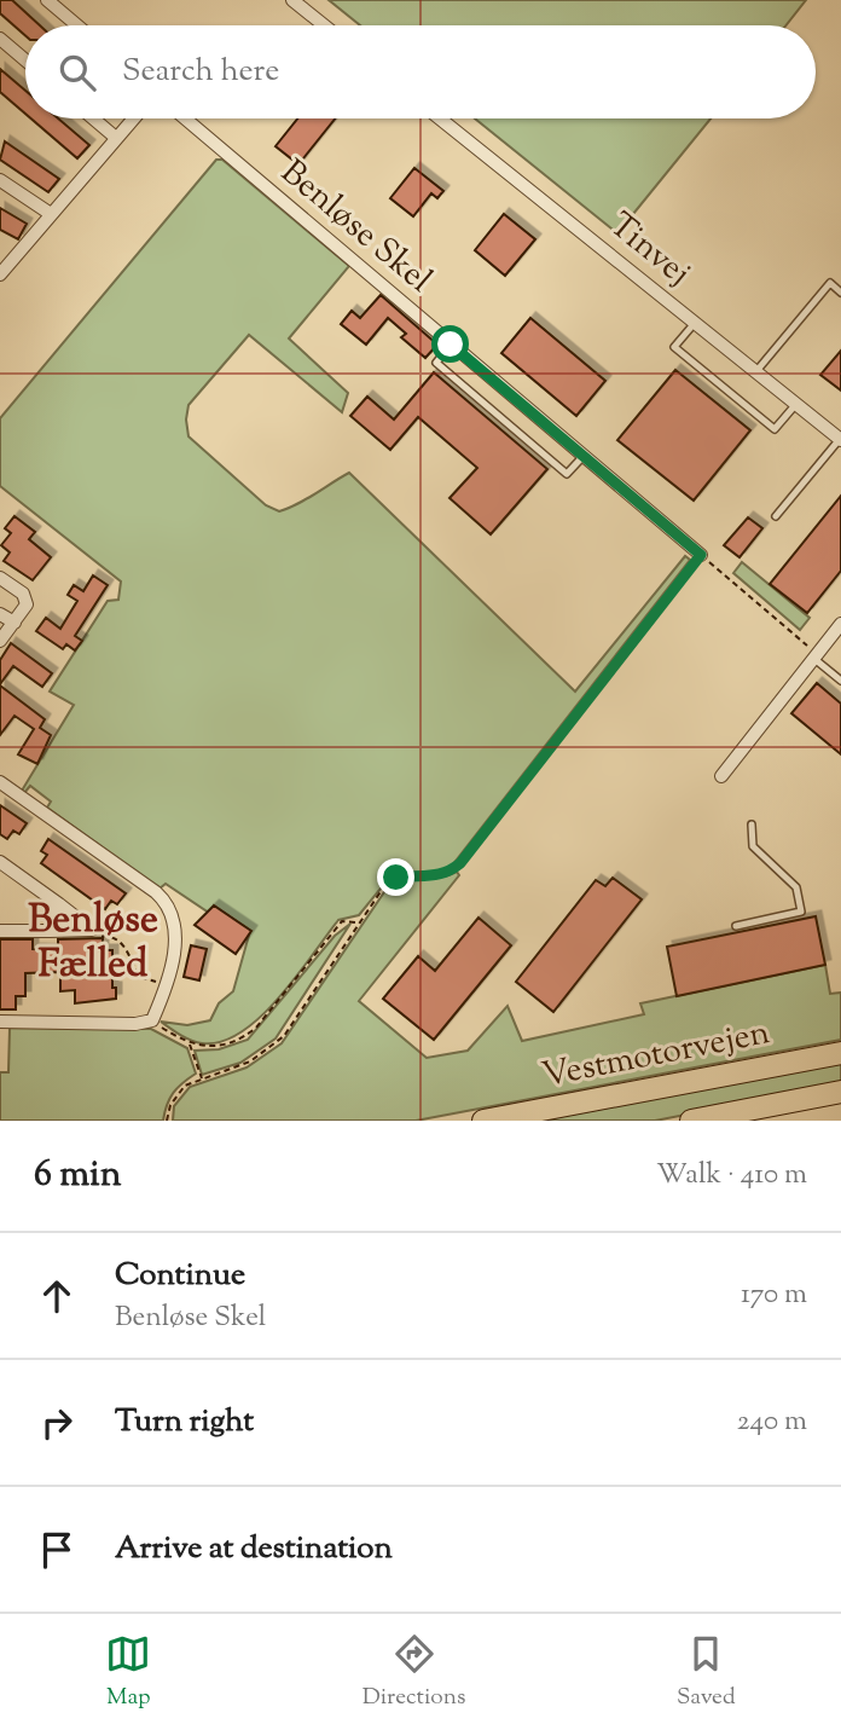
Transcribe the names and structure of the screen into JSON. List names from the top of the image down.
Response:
{
  "streets": {
    "highway": ["Vestmotorvejen"],
    "street": ["Benløse Skel", "Tinvej"]
  },
  "districts": ["Benløse Fælled"],
  "page": {
    "search": "Search here",
    "heading": ["6 min", "Walk · 410 m"],
    "list": [
      ["Continue", "Benløse Skel", "170 m"],
      ["Turn right", "240 m"],
      "Arrive at destination"
    ],
    "nav": ["Map", "Directions", "Saved"]
  }
}
